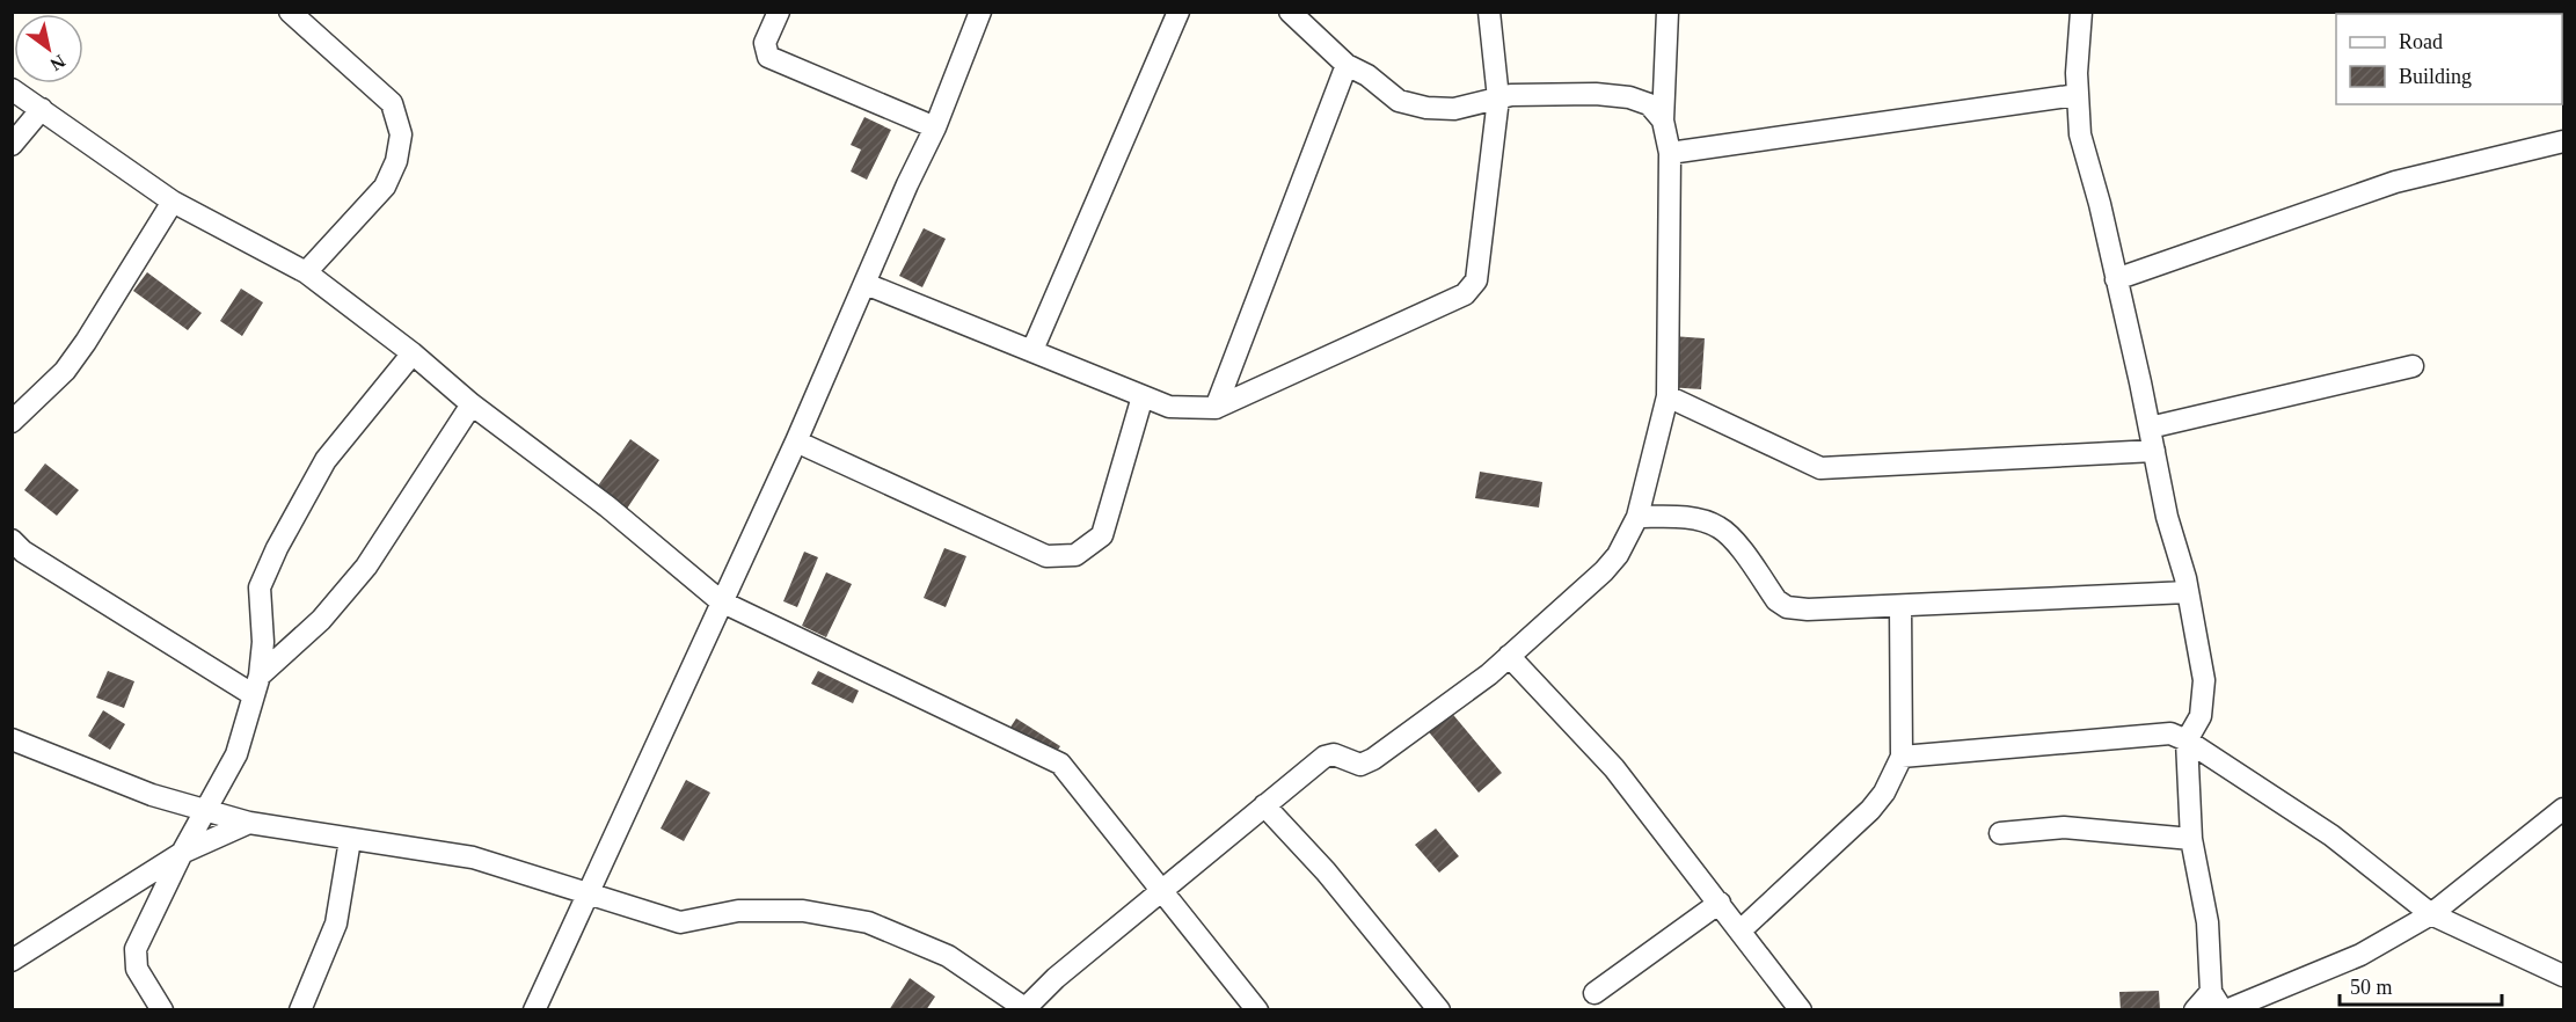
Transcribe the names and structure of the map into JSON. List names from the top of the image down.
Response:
{
  "legend": ["Road", "Building"],
  "scale_bar": "50 m",
  "north": "bottom right"
}
